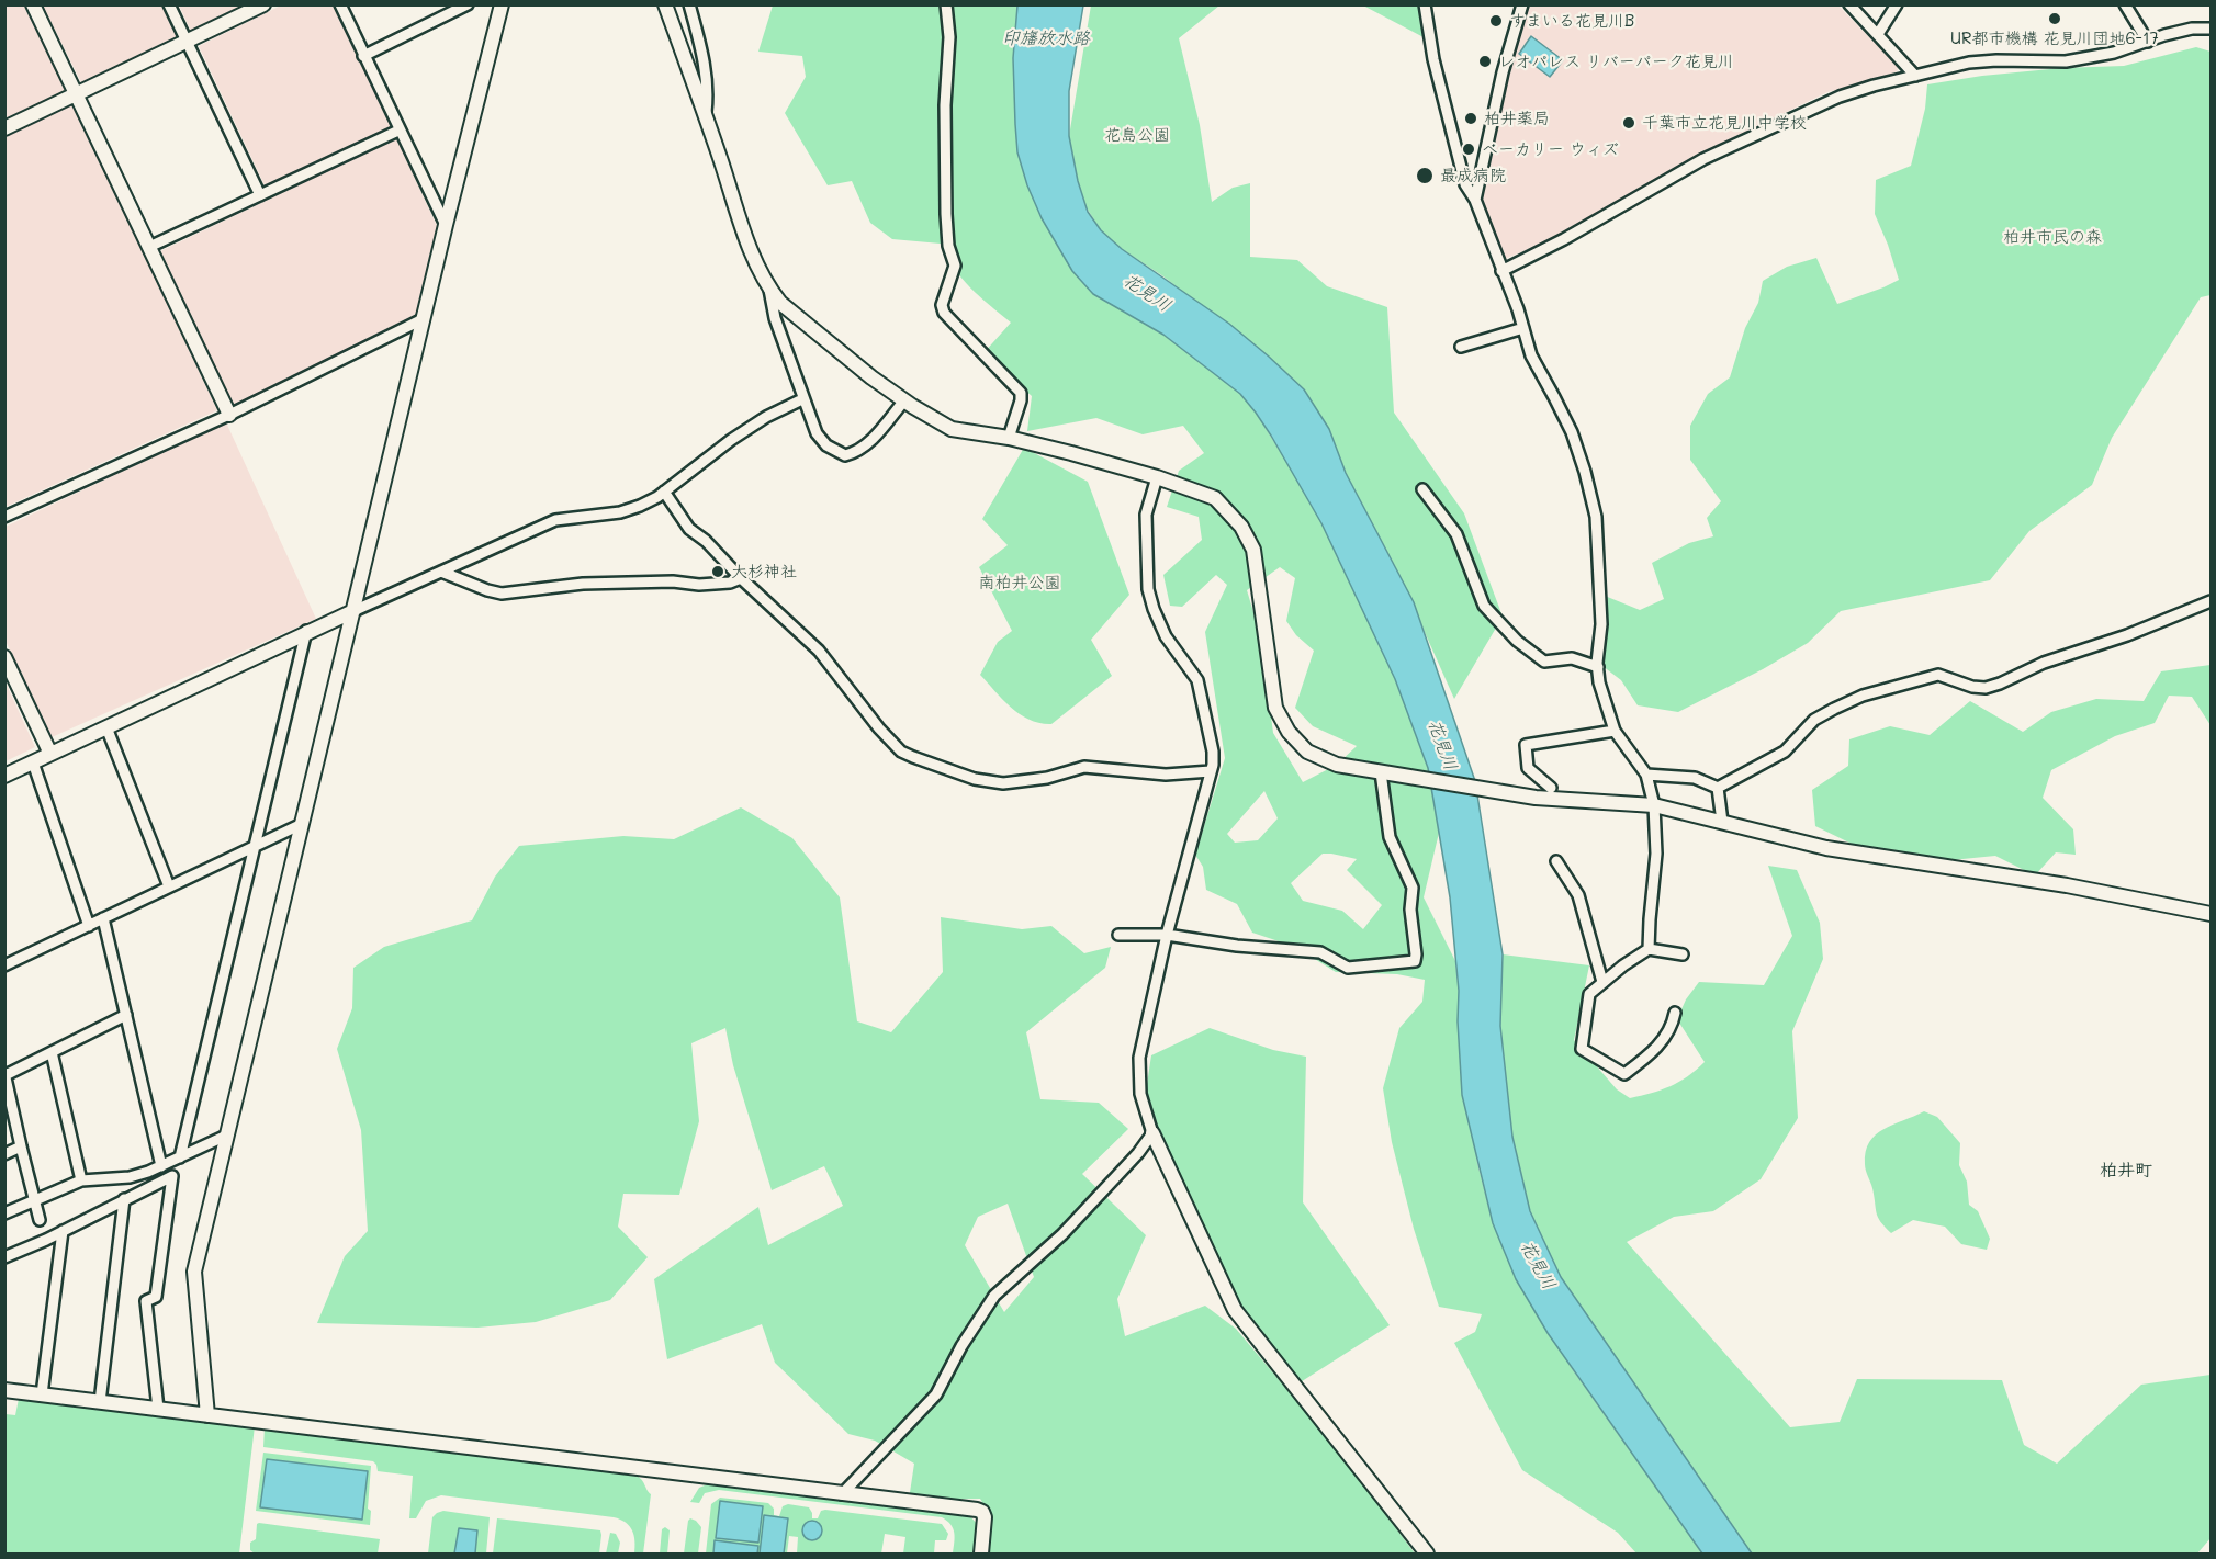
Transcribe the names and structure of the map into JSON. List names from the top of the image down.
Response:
{
  "districts": ["柏井町"],
  "water": ["印旛放水路", "花見川"],
  "parks": ["花島公園", "柏井市民の森", "南柏井公園"],
  "places": [
    "UR都市機構 花見川団地6-17",
    "すまいる花見川B",
    "レオパレス リバーパーク花見川",
    "柏井薬局",
    "千葉市立花見川中学校",
    "ベーカリー ウィズ",
    "最成病院",
    "大杉神社"
  ]
}
